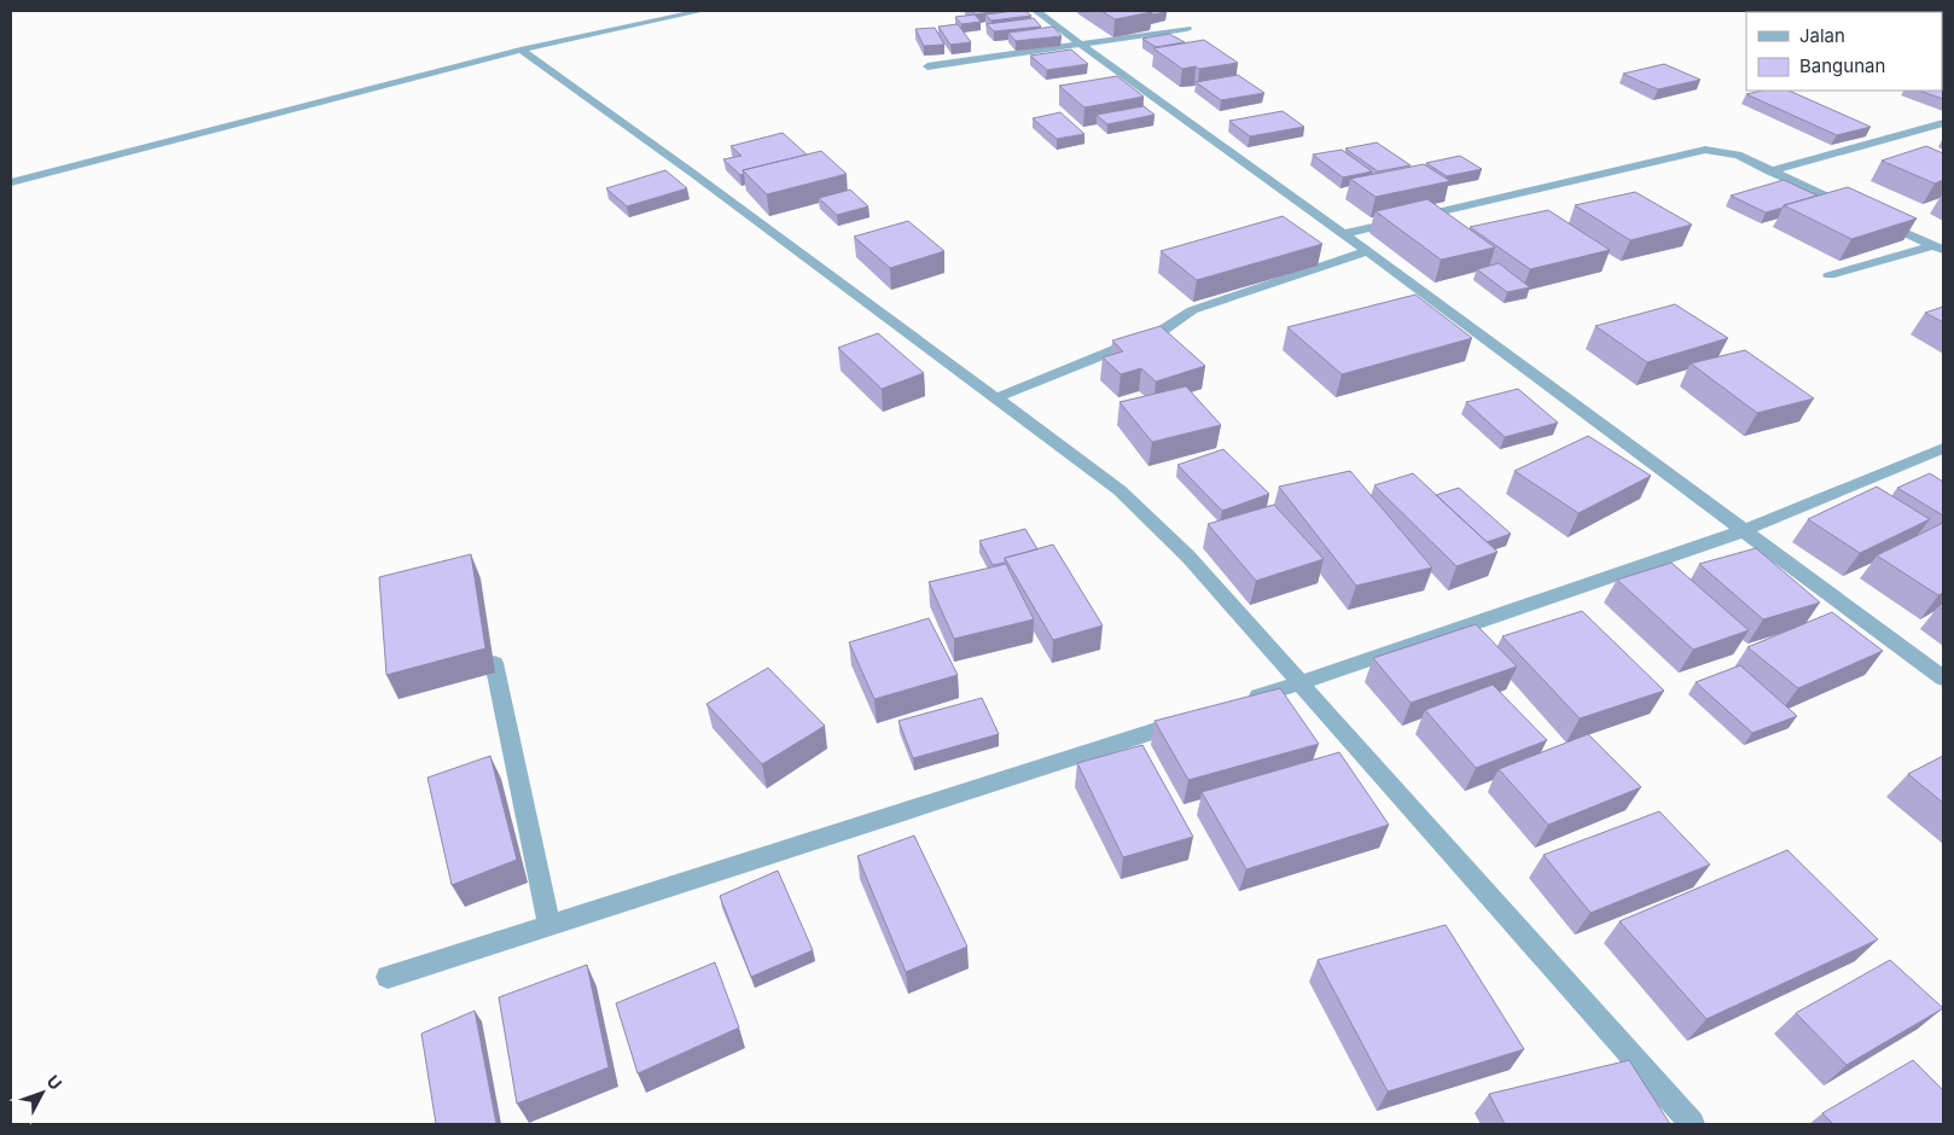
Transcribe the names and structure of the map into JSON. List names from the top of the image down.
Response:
{
  "legend": ["Jalan", "Bangunan"],
  "north": "top right"
}
